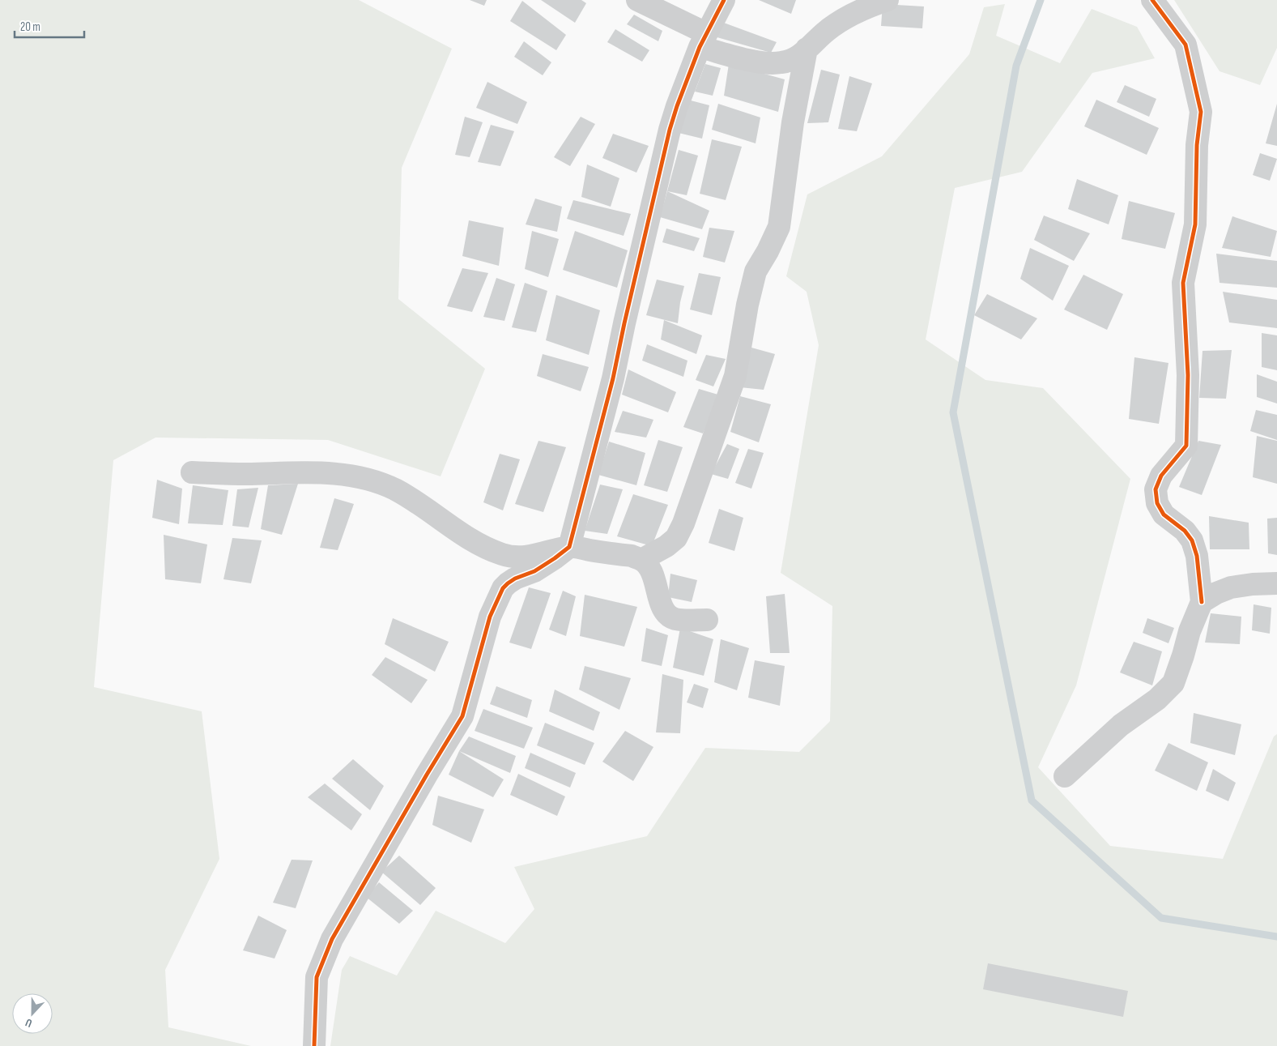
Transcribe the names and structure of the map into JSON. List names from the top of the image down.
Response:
{
  "scale_bar": "20 m",
  "north": "bottom"
}
